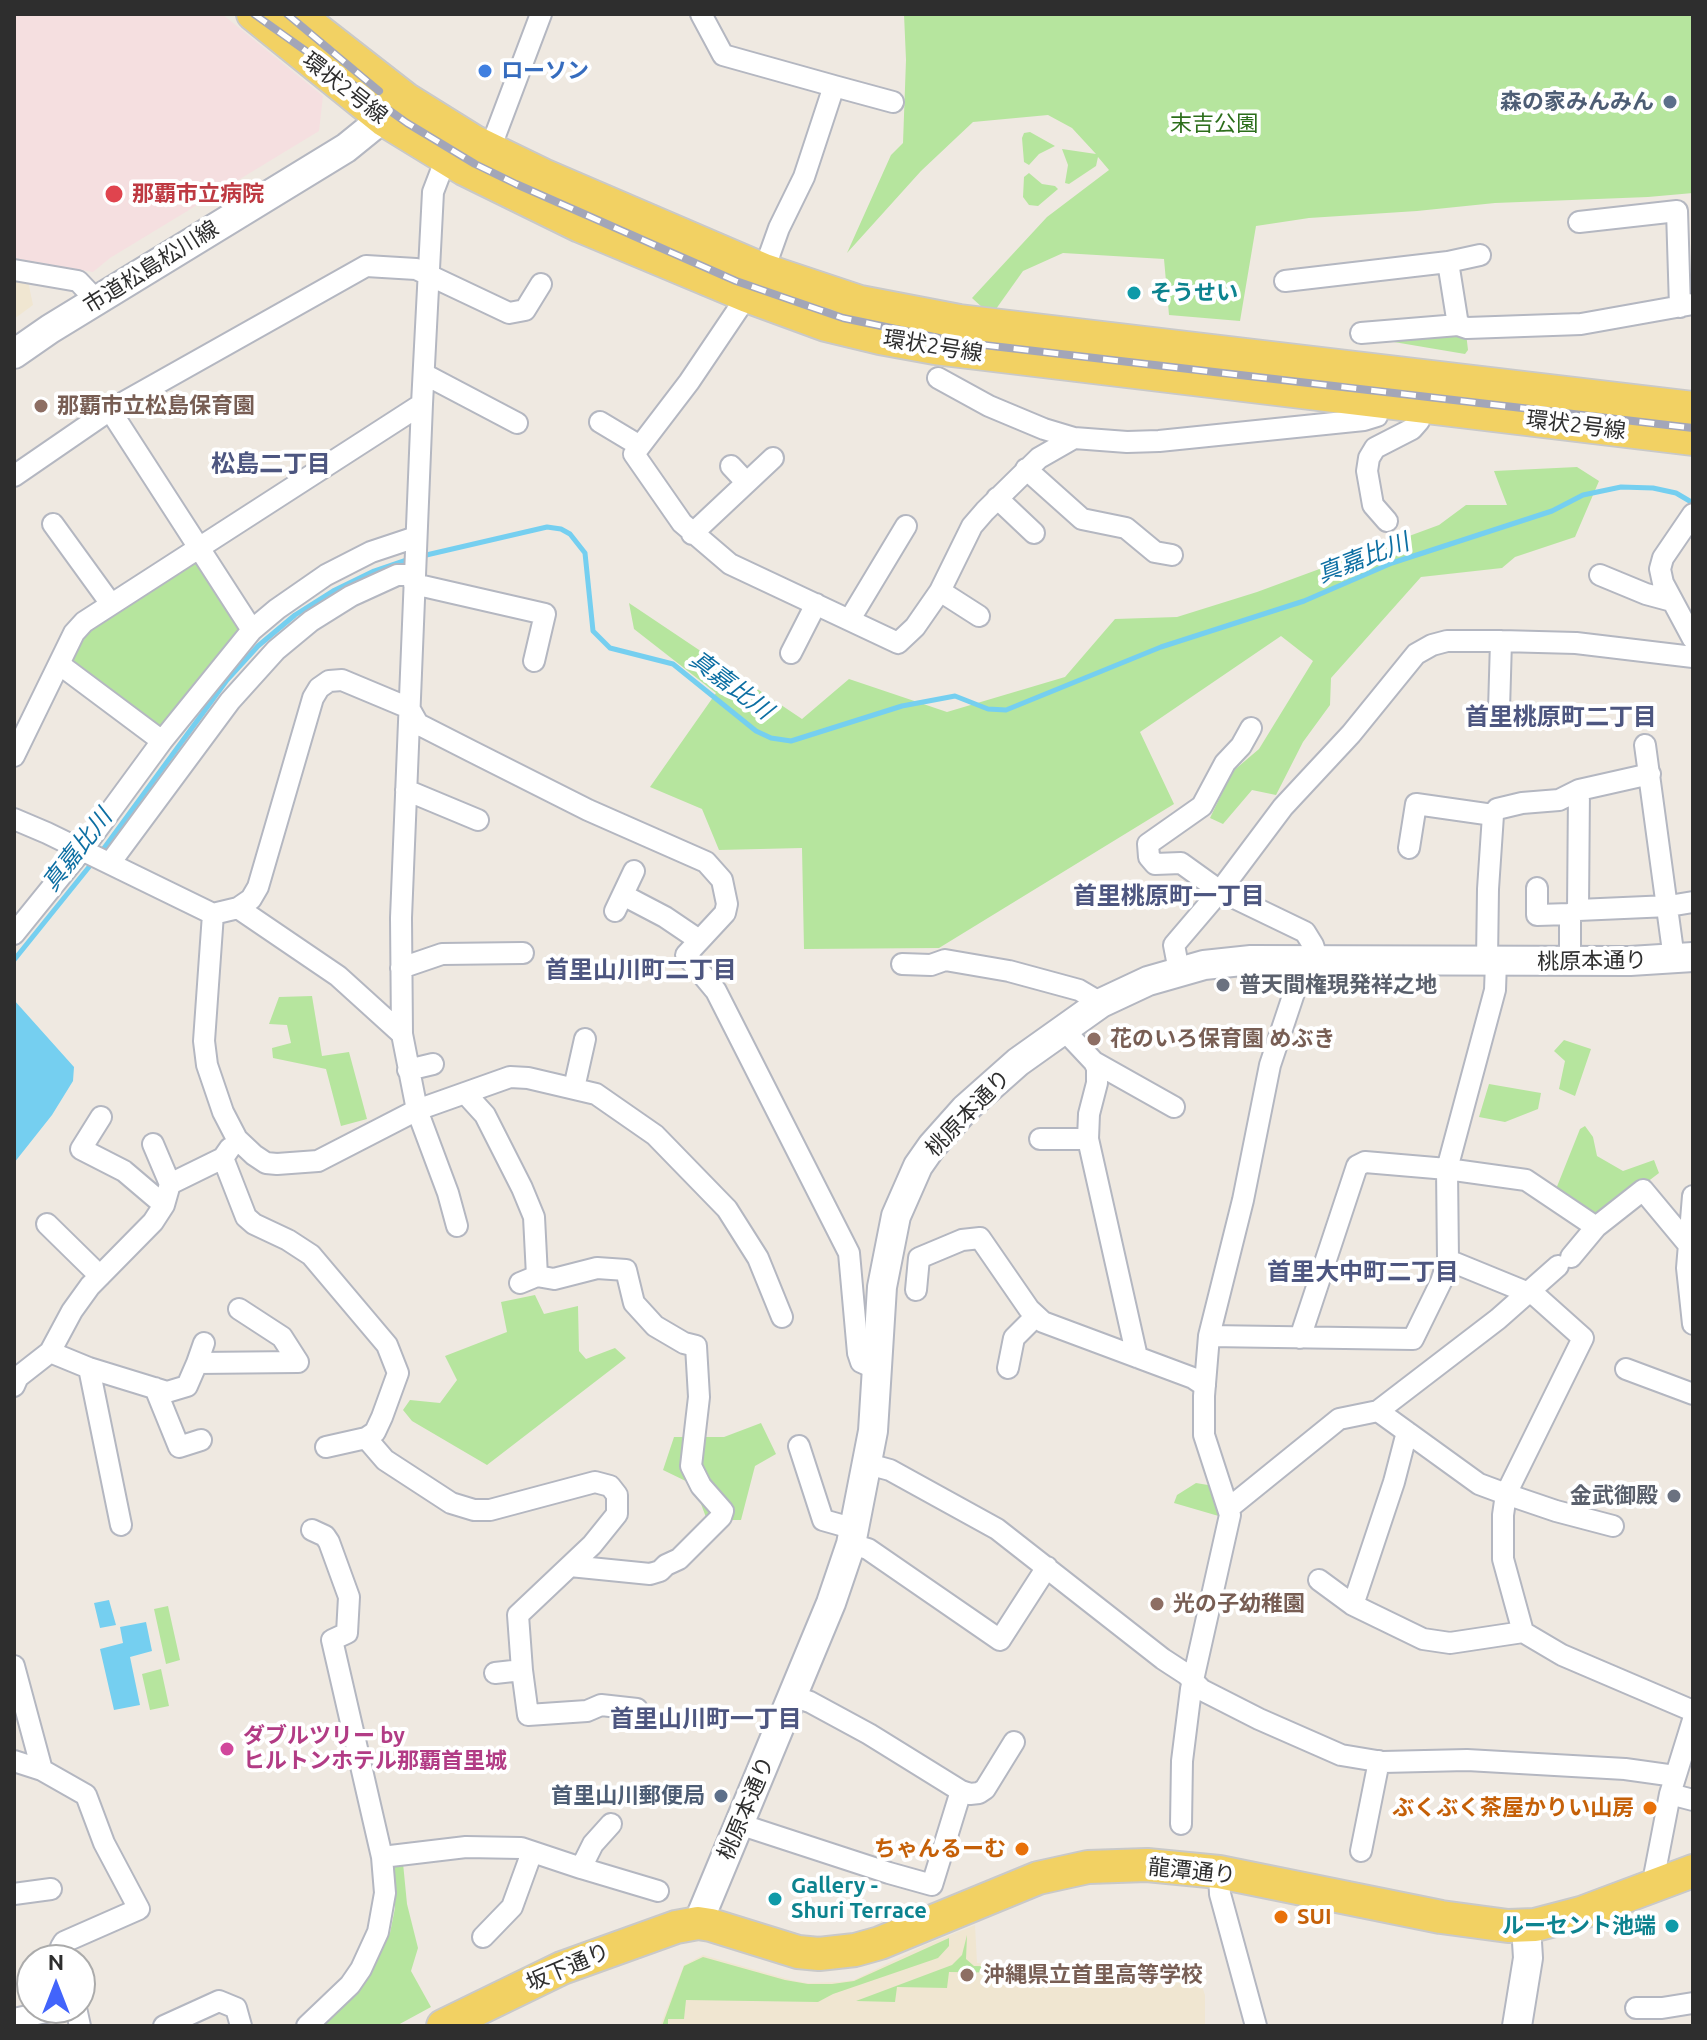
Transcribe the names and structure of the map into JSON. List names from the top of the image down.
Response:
{
  "streets": {
    "main road": [
      "環状2号線",
      "市道松島松川線",
      "桃原本通り",
      "龍潭通り",
      "坂下通り"
    ]
  },
  "crossings": [
    ["環状2号線", "市道松島松川線"],
    ["桃原本通り", "龍潭通り"],
    ["桃原本通り", "坂下通り"],
    ["龍潭通り", "坂下通り"]
  ],
  "districts": [
    "松島二丁目",
    "首里桃原町二丁目",
    "首里桃原町一丁目",
    "首里山川町二丁目",
    "首里大中町二丁目",
    "首里山川町一丁目"
  ],
  "water": ["真嘉比川"],
  "parks": ["末吉公園"],
  "places": [
    "ローソン",
    "森の家みんみん",
    "那覇市立病院",
    "そうせい",
    "那覇市立松島保育園",
    "普天間権現発祥之地",
    "花のいろ保育園 めぶき",
    "金武御殿",
    "光の子幼稚園",
    "ダブルツリー by ヒルトンホテル那覇首里城",
    "首里山川郵便局",
    "ぶくぶく茶屋かりい山房",
    "ちゃんるーむ",
    "Gallery - Shuri Terrace",
    "SUI",
    "ルーセント池端",
    "沖縄県立首里高等学校"
  ],
  "north": "top"
}
